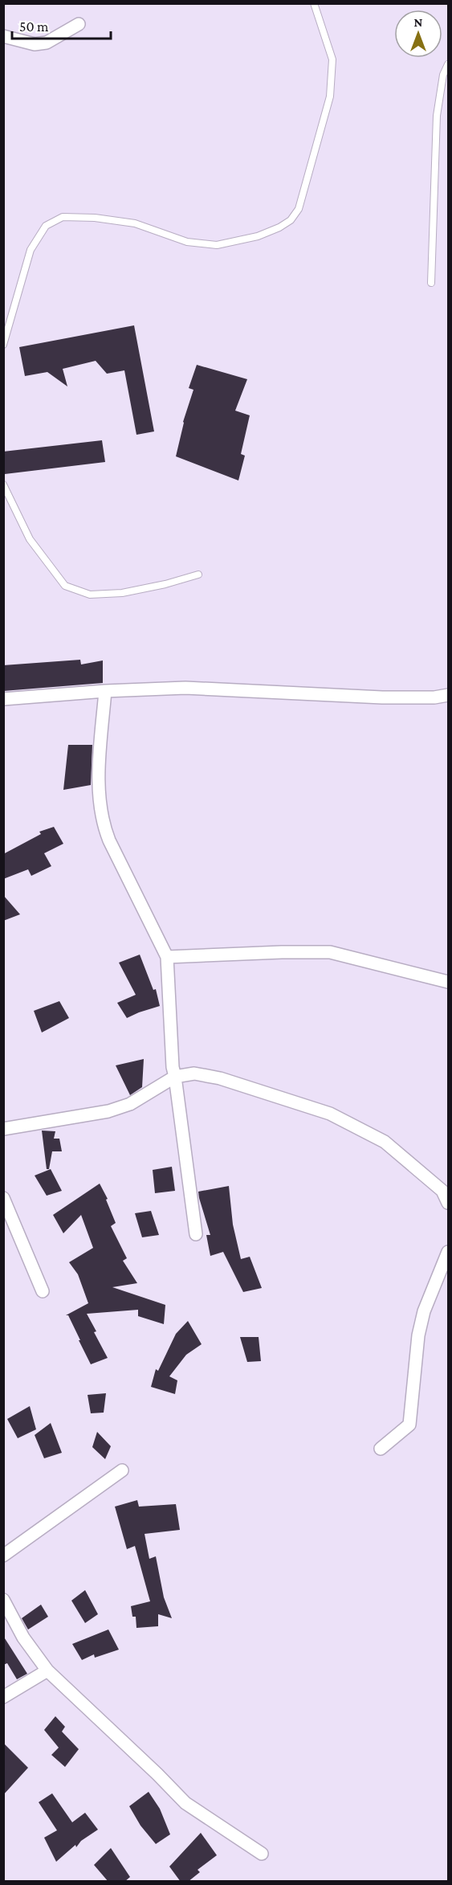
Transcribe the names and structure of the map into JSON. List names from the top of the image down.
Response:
{
  "scale_bar": "50 m",
  "north": "top"
}
